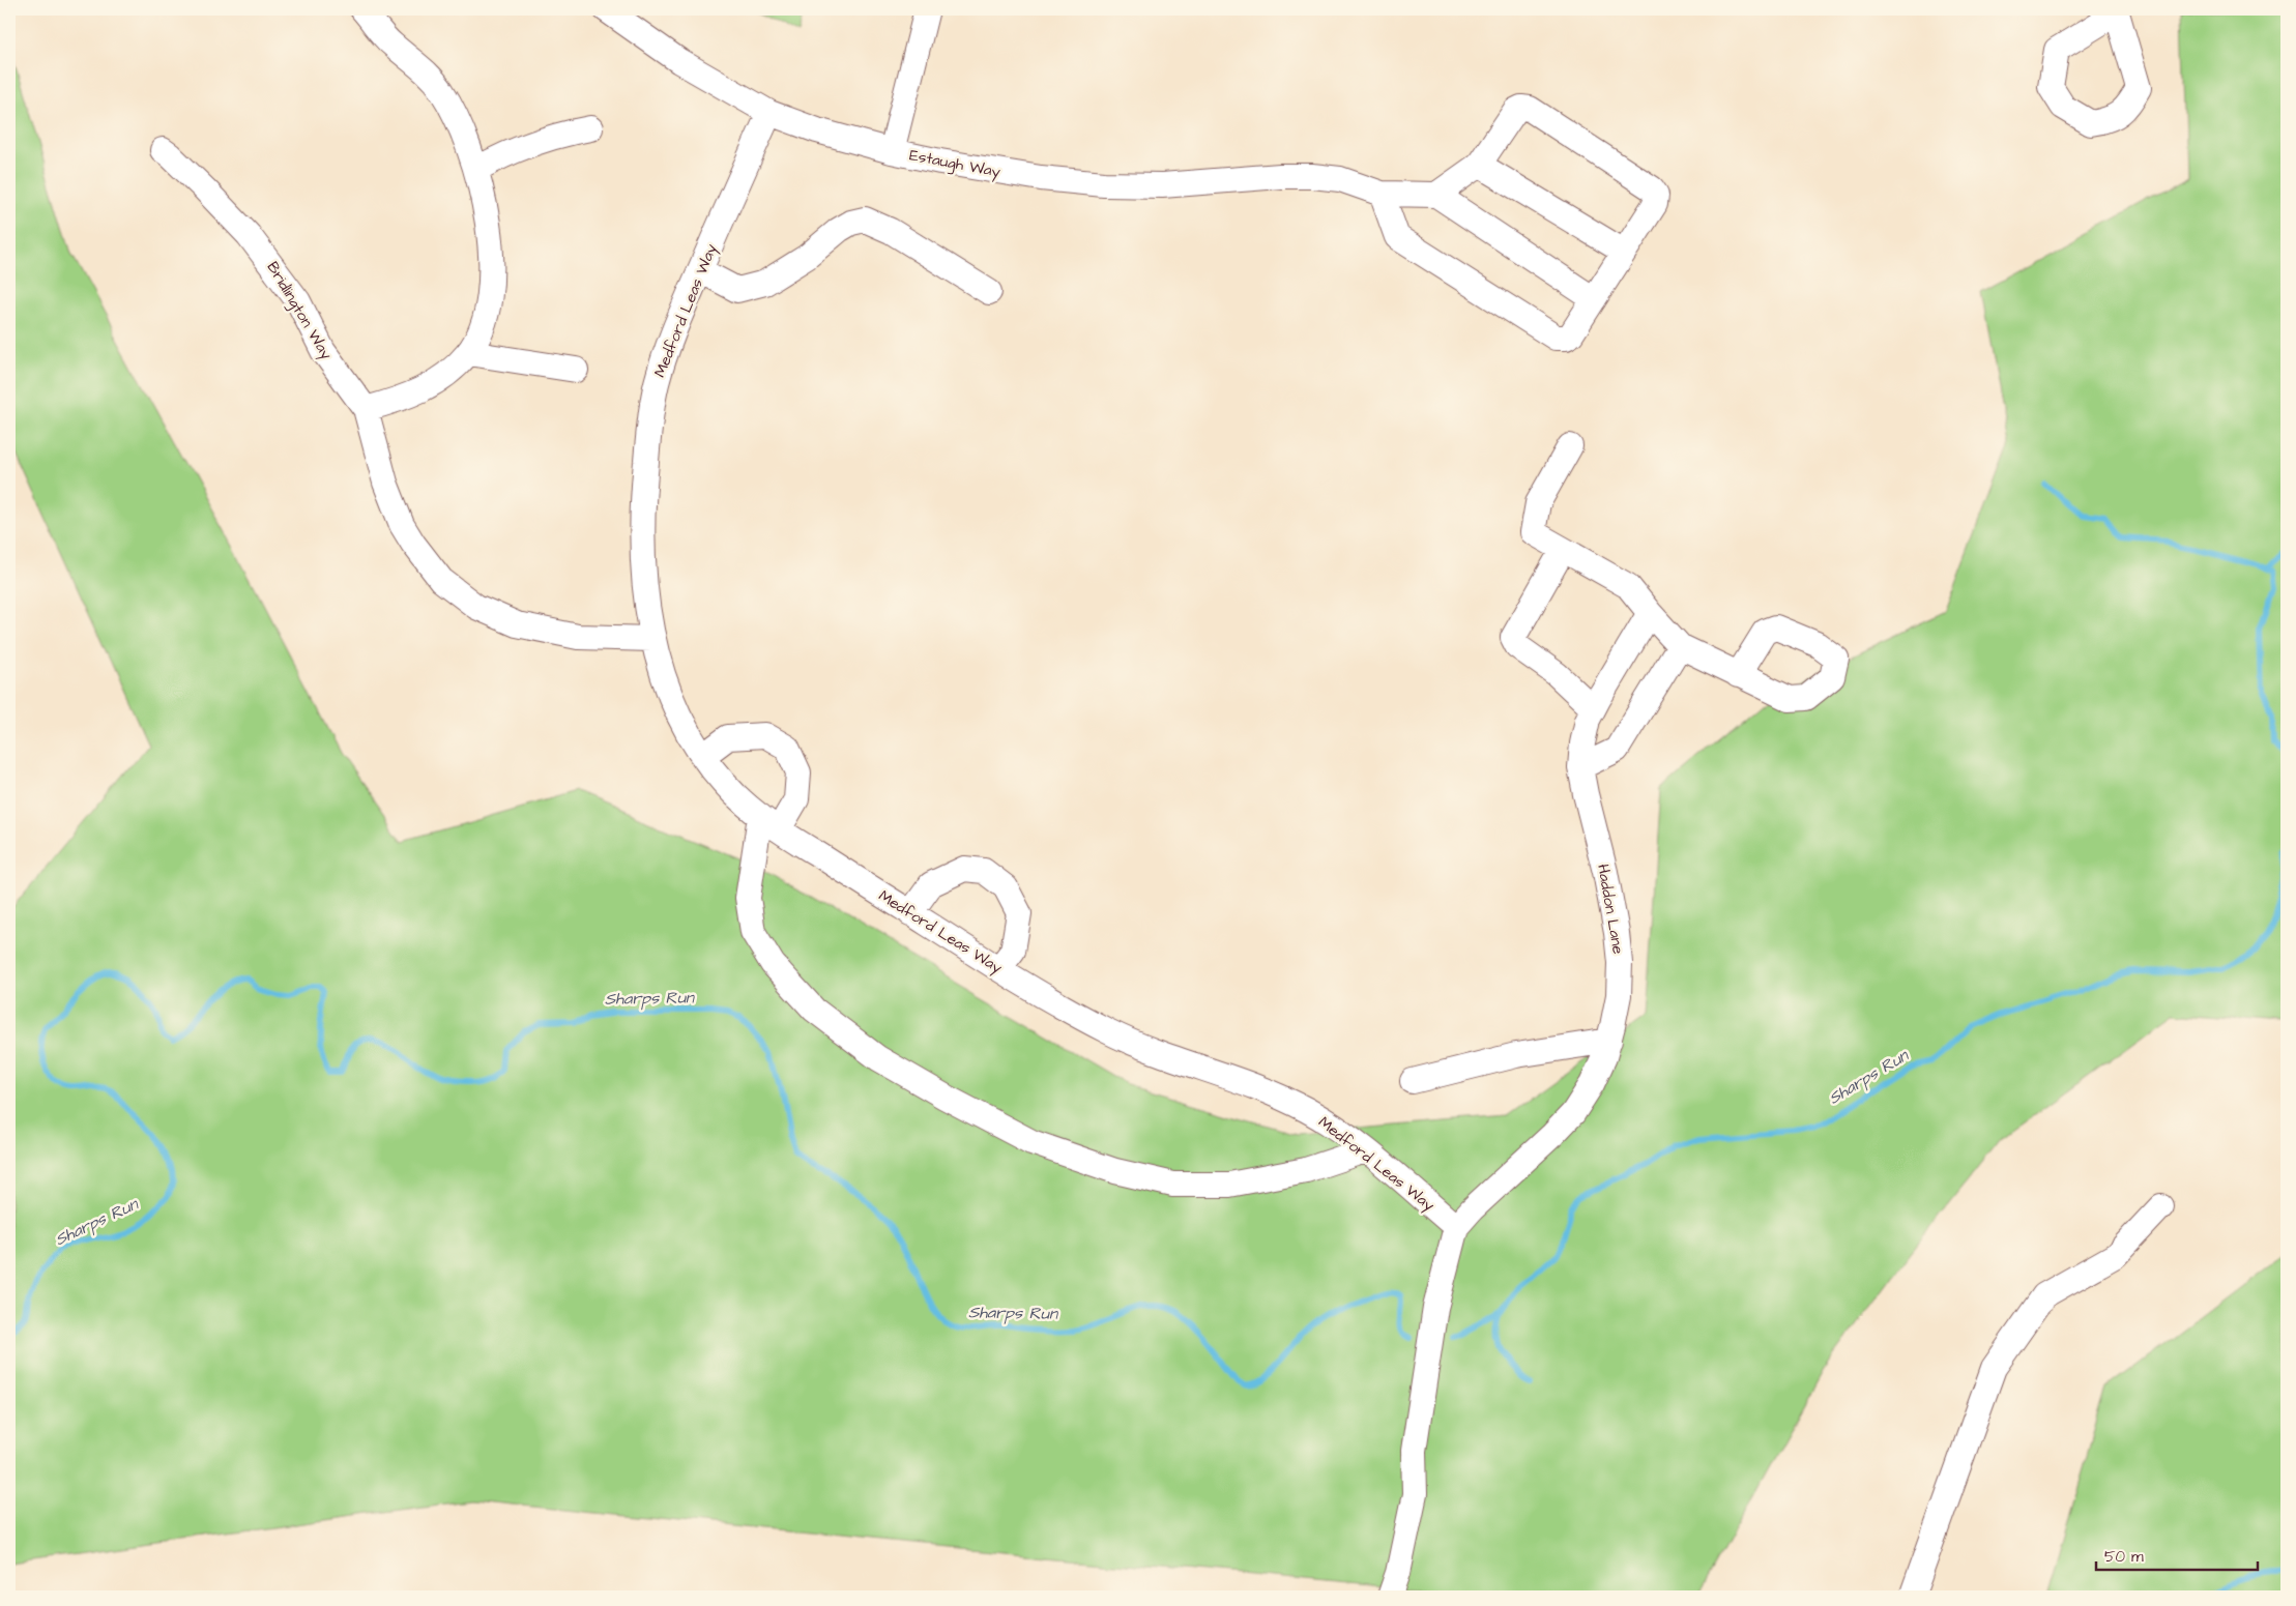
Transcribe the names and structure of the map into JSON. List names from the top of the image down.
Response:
{
  "streets": {
    "street": [
      "Estaugh Way",
      "Bridlington Way",
      "Medford Leas Way",
      "Haddon Lane"
    ]
  },
  "crossings": [
    ["Estaugh Way", "Medford Leas Way"],
    ["Bridlington Way", "Medford Leas Way"],
    ["Medford Leas Way", "Haddon Lane"]
  ],
  "water": ["Sharps Run"],
  "scale_bar": "50 m"
}
